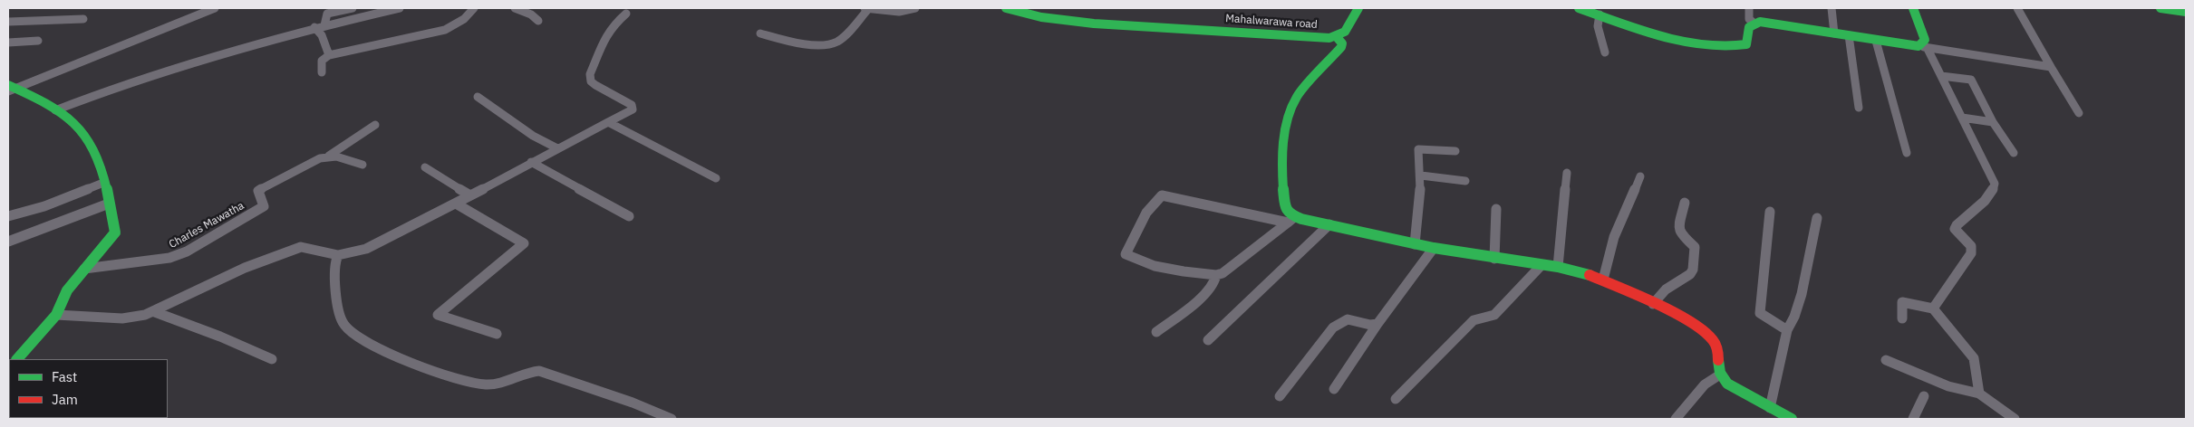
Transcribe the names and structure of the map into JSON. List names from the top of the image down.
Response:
{
  "streets": {
    "street": ["Mahalwarawa road", "Charles Mawatha"]
  },
  "legend": ["Fast", "Jam"]
}
